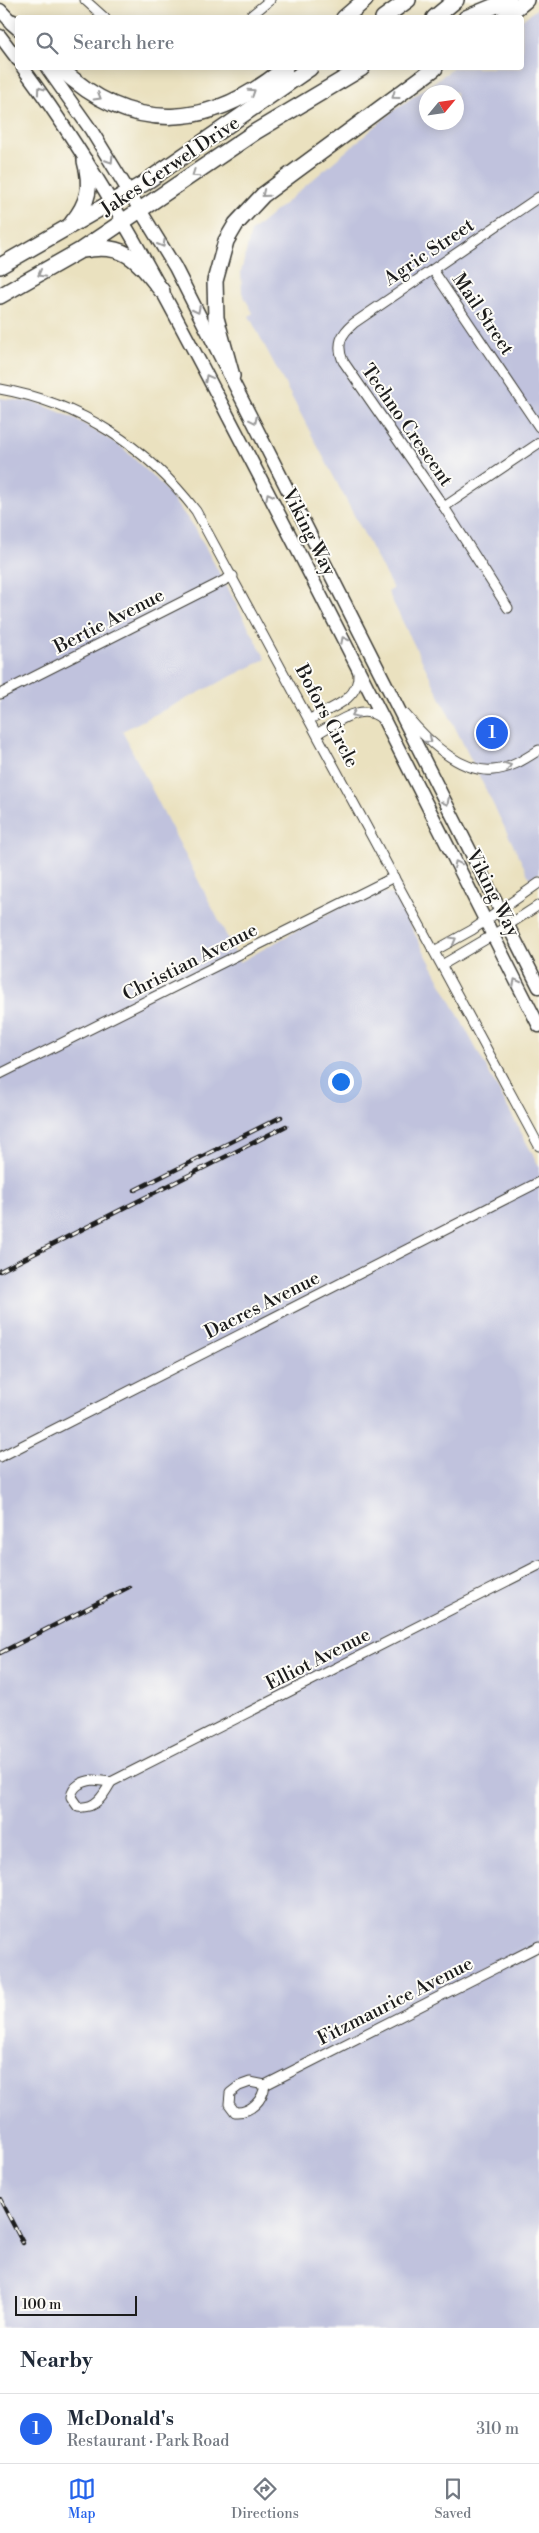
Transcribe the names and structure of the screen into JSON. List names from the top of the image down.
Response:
{
  "streets": {
    "highway": ["Jakes Gerwel Drive"],
    "main road": ["Viking Way"],
    "street": [
      "Agric Street",
      "Mail Street",
      "Techno Crescent",
      "Bertie Avenue",
      "Bofors Circle",
      "Christian Avenue",
      "Dacres Avenue",
      "Elliot Avenue",
      "Fitzmaurice Avenue"
    ]
  },
  "crossings": [
    ["Jakes Gerwel Drive", "Viking Way"],
    ["Agric Street", "Mail Street"],
    ["Agric Street", "Techno Crescent"],
    ["Bertie Avenue", "Bofors Circle"],
    ["Bofors Circle", "Christian Avenue"]
  ],
  "scale_bar": "100 m",
  "north": "top right",
  "page": {
    "search": "Search here",
    "pins": "1",
    "scale": "100 m",
    "heading": "Nearby",
    "list": [
      {
        "mark": "1",
        "name": "McDonald's",
        "note": "Restaurant · Park Road",
        "value": "310 m"
      }
    ],
    "nav": ["Map", "Directions", "Saved"]
  }
}
